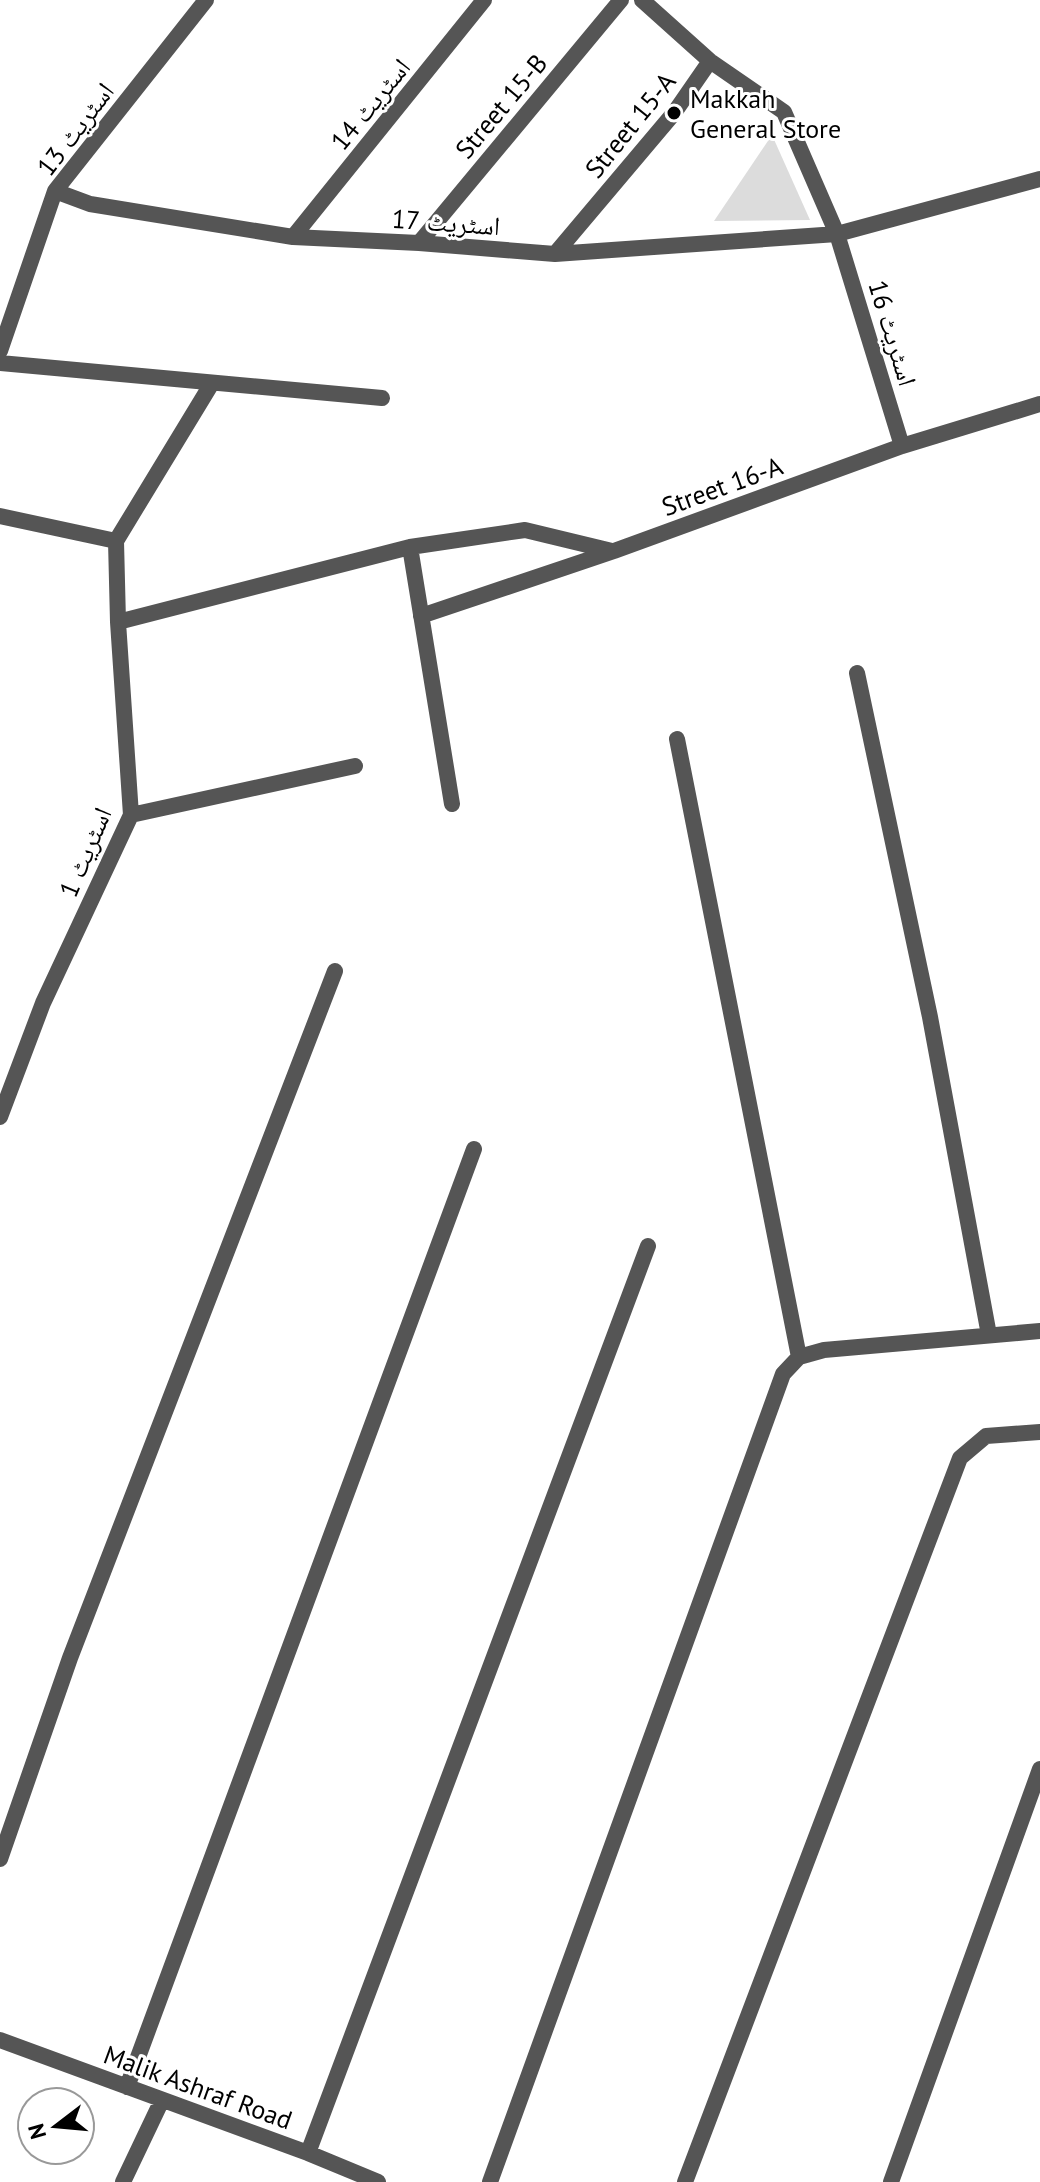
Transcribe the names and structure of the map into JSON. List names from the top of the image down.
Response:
{
  "streets": {
    "street": [
      "اسٹریٹ 14",
      "Street 15-B",
      "Street 15-A",
      "اسٹریٹ 13",
      "اسٹریٹ 17",
      "اسٹریٹ 16",
      "Street 16-A",
      "اسٹریٹ 1",
      "Malik Ashraf Road"
    ]
  },
  "crossings": [
    ["اسٹریٹ 14", "اسٹریٹ 17"],
    ["Street 15-B", "اسٹریٹ 17"],
    ["Street 15-A", "اسٹریٹ 17"],
    ["Street 15-A", "اسٹریٹ 16"],
    ["اسٹریٹ 13", "اسٹریٹ 17"],
    ["اسٹریٹ 17", "اسٹریٹ 16"],
    ["اسٹریٹ 16", "Street 16-A"]
  ],
  "places": ["Makkah General Store"],
  "north": "left"
}
